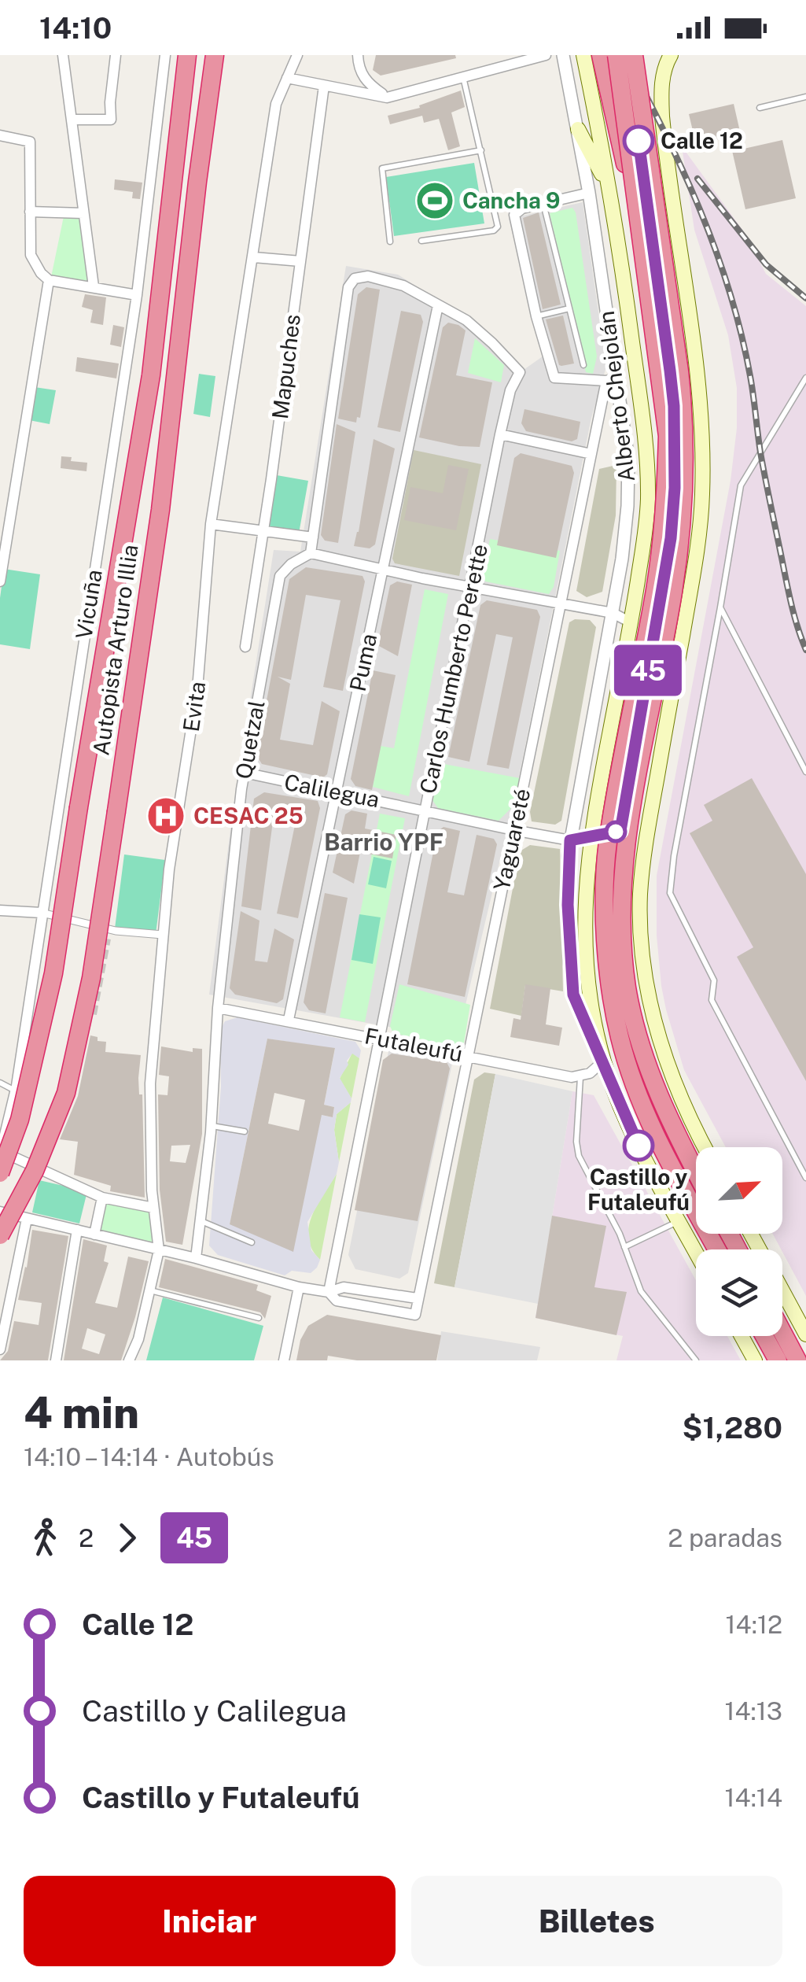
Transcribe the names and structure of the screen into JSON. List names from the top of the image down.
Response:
{
  "streets": {
    "highway": ["Autopista Arturo Illia"],
    "street": [
      "Mapuches",
      "Alberto Chejolán",
      "Vicuña",
      "Puma",
      "Carlos Humberto Perette",
      "Evita",
      "Quetzal",
      "Calilegua",
      "Yaguareté",
      "Futaleufú"
    ]
  },
  "crossings": [
    ["Alberto Chejolán", "Calilegua"],
    ["Alberto Chejolán", "Yaguareté"],
    ["Puma", "Carlos Humberto Perette"],
    ["Puma", "Calilegua"],
    ["Puma", "Futaleufú"],
    ["Carlos Humberto Perette", "Calilegua"],
    ["Carlos Humberto Perette", "Futaleufú"],
    ["Quetzal", "Calilegua"],
    ["Quetzal", "Futaleufú"],
    ["Calilegua", "Yaguareté"],
    ["Yaguareté", "Futaleufú"]
  ],
  "districts": ["Barrio YPF"],
  "places": {
    "other": ["Calle 12", "Castillo y Futaleufú"],
    "sports": ["Cancha 9"],
    "hospital": ["CESAC 25"]
  },
  "lines": ["bus line 45"],
  "north": "top right",
  "page": {
    "status": "14:10",
    "on_map": "45",
    "heading": ["4 min", "14:10 – 14:14 · Autobús", "$1,280"],
    "legs": ["2", "45", "2 paradas"],
    "list": [
      {
        "name": "Calle 12",
        "value": "14:12"
      },
      {
        "name": "Castillo y Calilegua",
        "value": "14:13"
      },
      {
        "name": "Castillo y Futaleufú",
        "value": "14:14"
      }
    ],
    "buttons": ["Iniciar", "Billetes"]
  }
}
